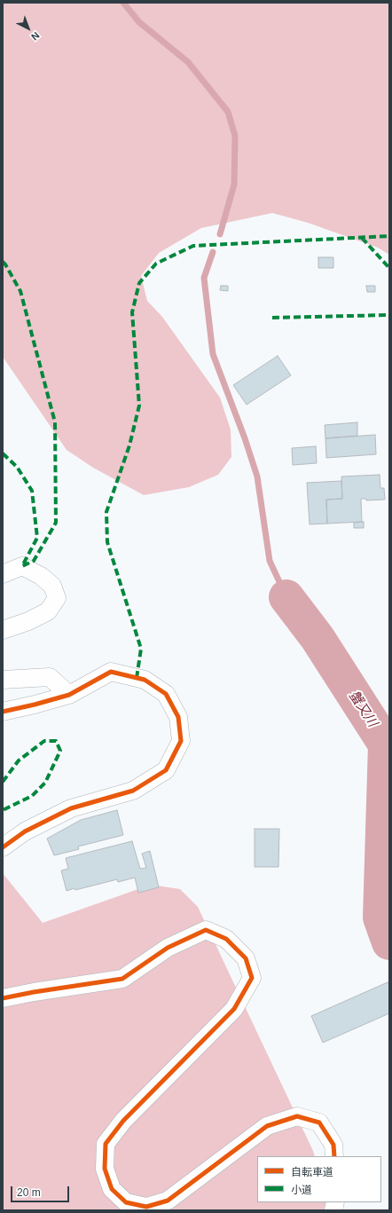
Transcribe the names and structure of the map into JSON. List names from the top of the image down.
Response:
{
  "water": ["蟹又川"],
  "legend": ["自転車道", "小道"],
  "scale_bar": "20 m",
  "north": "bottom right"
}
